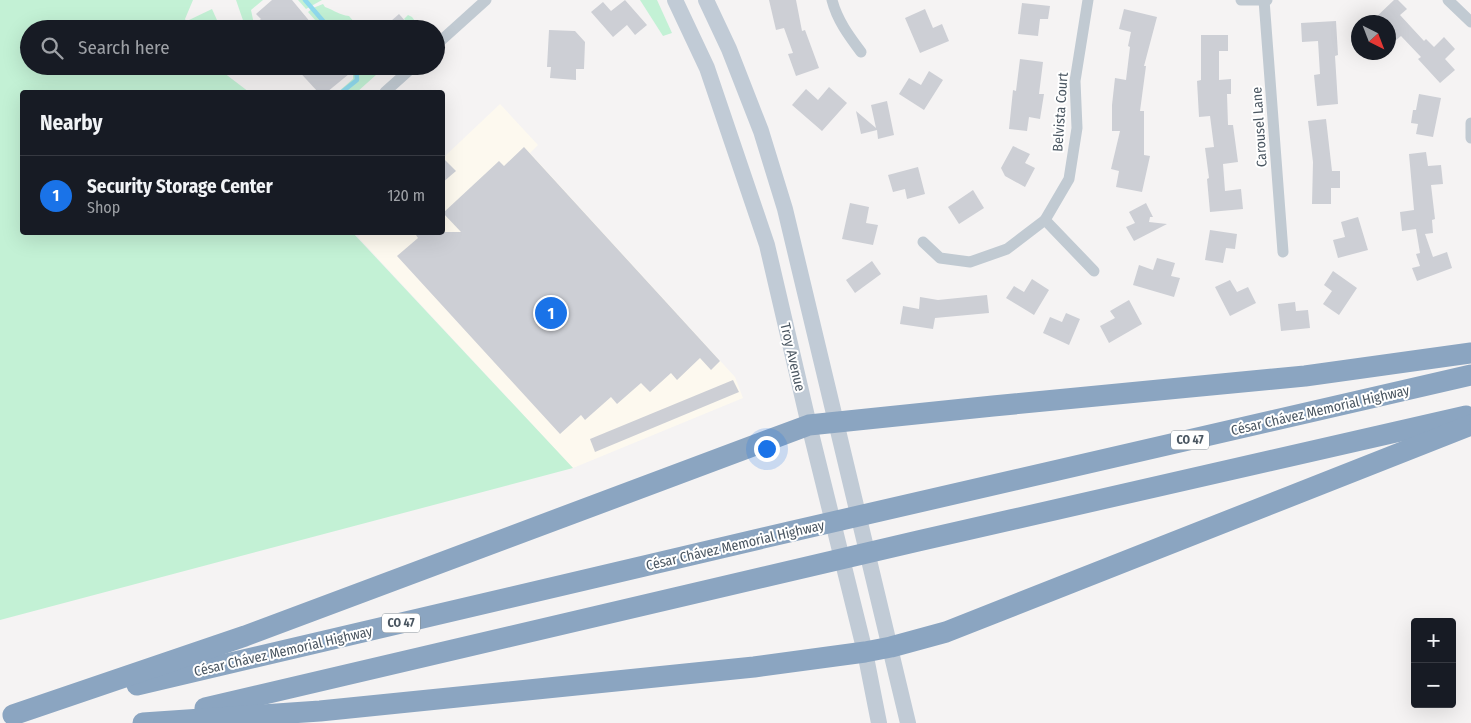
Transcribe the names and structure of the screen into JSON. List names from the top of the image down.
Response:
{
  "streets": {
    "highway": ["César Chávez Memorial Highway", "CO 47"],
    "main road": ["Troy Avenue"],
    "street": ["Belvista Court", "Carousel Lane"]
  },
  "north": "bottom right",
  "page": {
    "search": "Search here",
    "heading": "Nearby",
    "list": [
      {
        "mark": "1",
        "name": "Security Storage Center",
        "note": "Shop",
        "value": "120 m"
      }
    ],
    "pins": "1",
    "map_buttons": ["+", "−"]
  }
}
